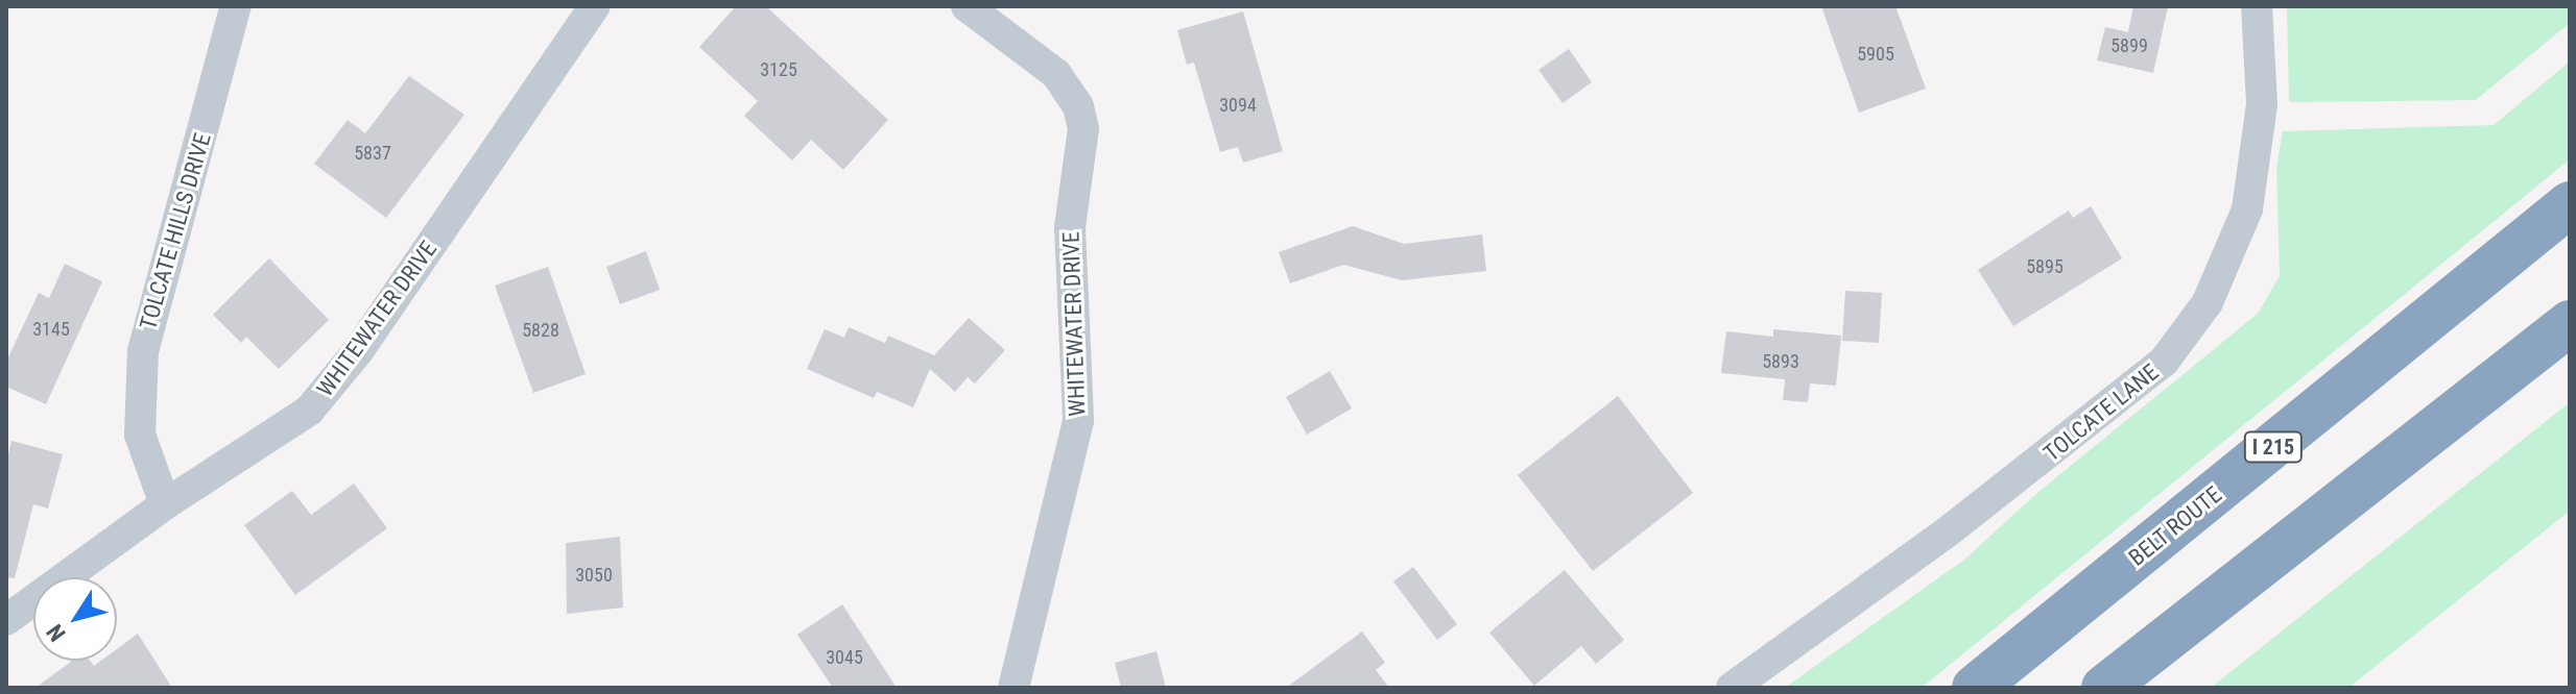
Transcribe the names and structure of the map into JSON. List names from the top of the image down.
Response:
{
  "streets": {
    "highway": ["I 215", "BELT ROUTE"],
    "street": ["TOLCATE HILLS DRIVE", "WHITEWATER DRIVE", "TOLCATE LANE"]
  },
  "crossings": [
    ["TOLCATE HILLS DRIVE", "WHITEWATER DRIVE"]
  ],
  "house_numbers": [
    "5899",
    "5905",
    "3125",
    "3094",
    "5837",
    "5895",
    "3145",
    "5828",
    "5893",
    "3050",
    "3045"
  ],
  "north": "bottom left"
}
